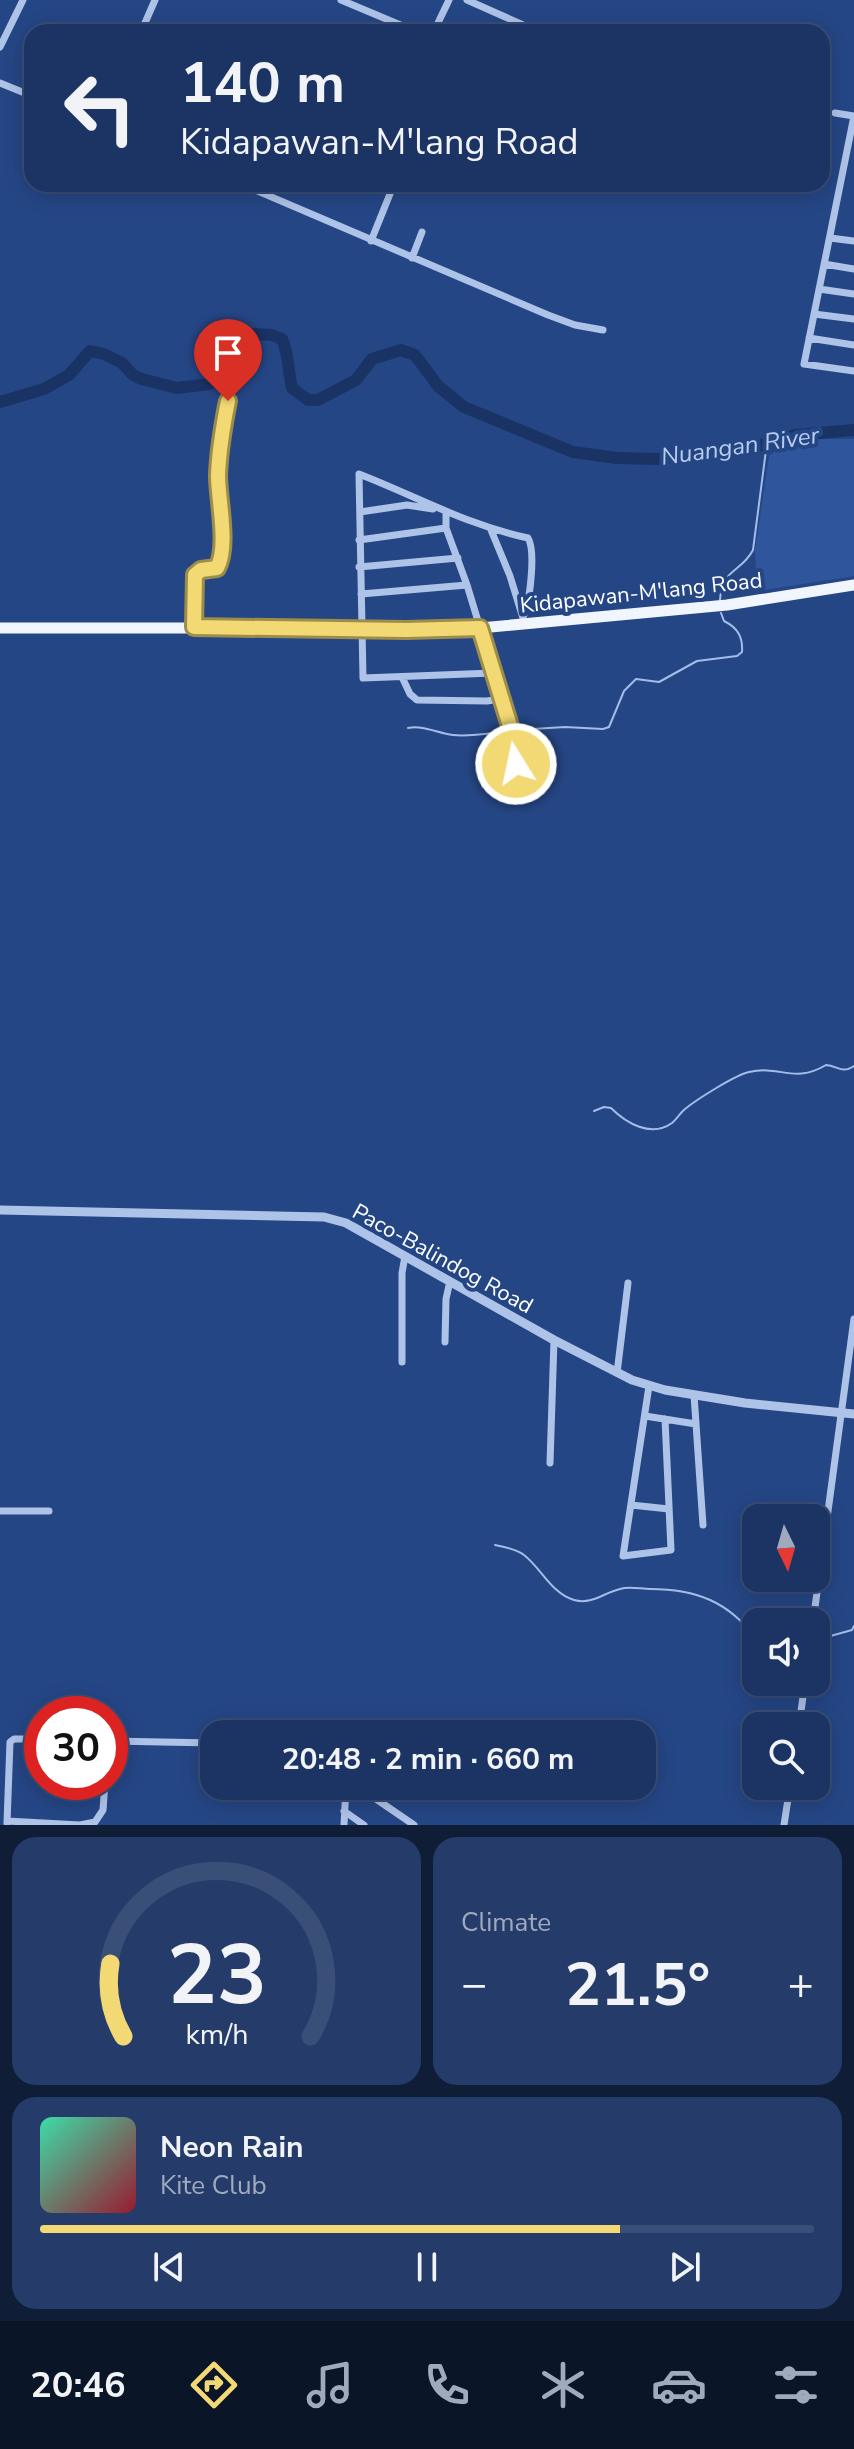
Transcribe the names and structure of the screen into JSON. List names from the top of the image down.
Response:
{
  "streets": {
    "main road": ["Kidapawan-M'lang Road"],
    "street": ["Paco-Balindog Road"]
  },
  "water": ["Nuangan River"],
  "north": "bottom",
  "page": {
    "turn": ["140 m", "Kidapawan-M'lang Road"],
    "limit": "30",
    "trip": "20:48 · 2 min · 660 m",
    "tile": "Climate",
    "heat": ["−", "21.5°", "+"],
    "song": ["Neon Rain", "Kite Club"],
    "tabs": "20:46",
    "gauge": ["23", "km/h"]
  }
}
